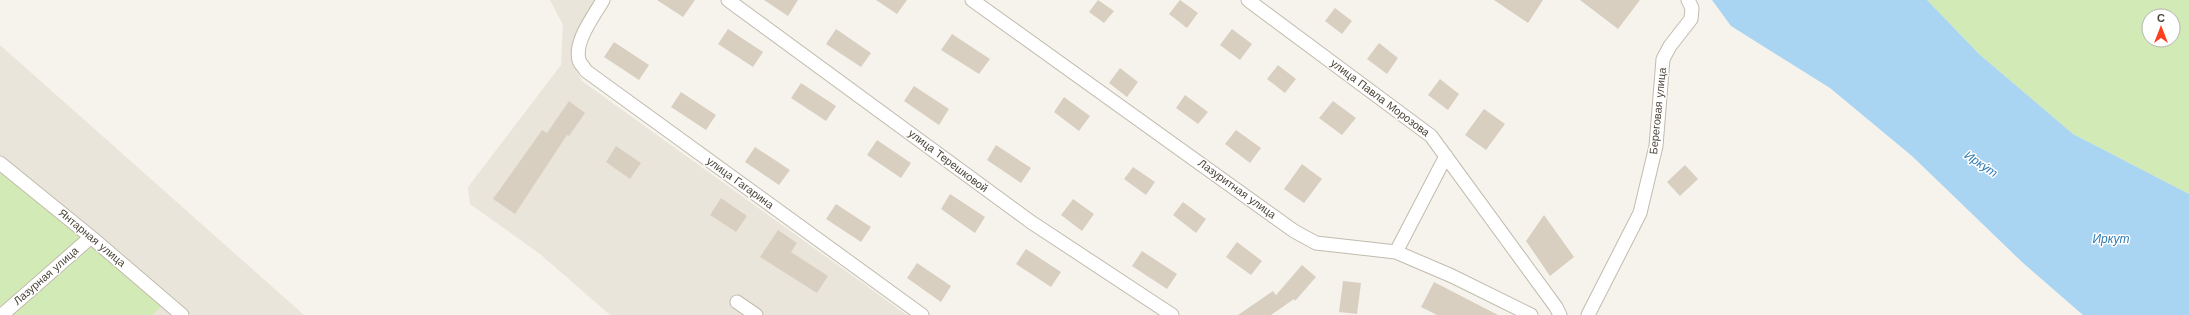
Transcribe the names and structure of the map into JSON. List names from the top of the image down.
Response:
{
  "streets": {
    "street": [
      "улица Павла Морозова",
      "Береговая улица",
      "улица Терешковой",
      "улица Гагарина",
      "Лазуритная улица",
      "Янтарная улица",
      "Лазурная улица"
    ]
  },
  "crossings": [
    ["Янтарная улица", "Лазурная улица"]
  ],
  "water": ["Ирку́т", "Иркут"],
  "north": "top"
}
